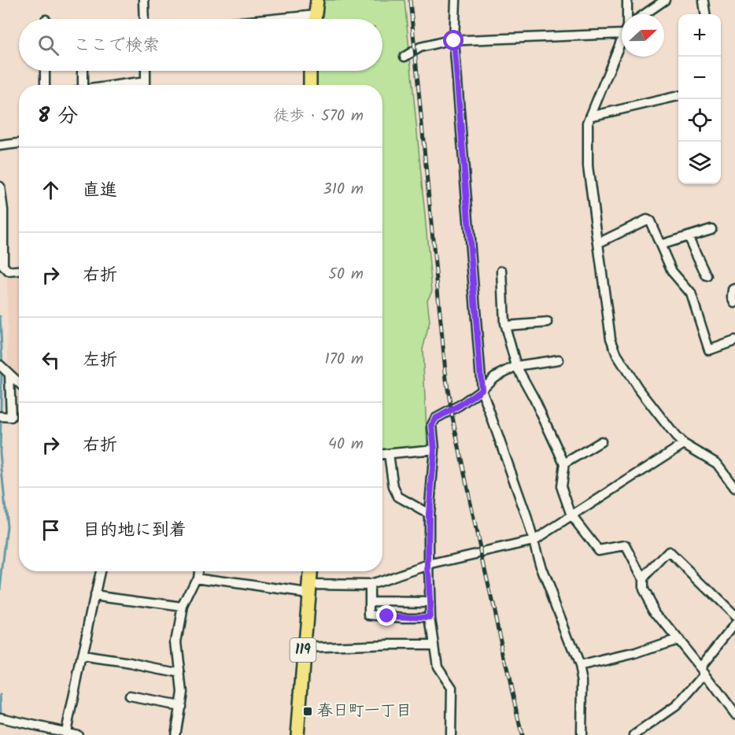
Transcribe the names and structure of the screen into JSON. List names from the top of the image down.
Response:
{
  "streets": {
    "highway": ["119"]
  },
  "places": {
    "transit": ["春日町一丁目"]
  },
  "north": "right",
  "page": {
    "map_buttons": ["+", "−"],
    "search": "ここで検索",
    "heading": ["8 分", "徒歩 · 570 m"],
    "list": [
      ["直進", "310 m"],
      ["右折", "50 m"],
      ["左折", "170 m"],
      ["右折", "40 m"],
      "目的地に到着"
    ]
  }
}
